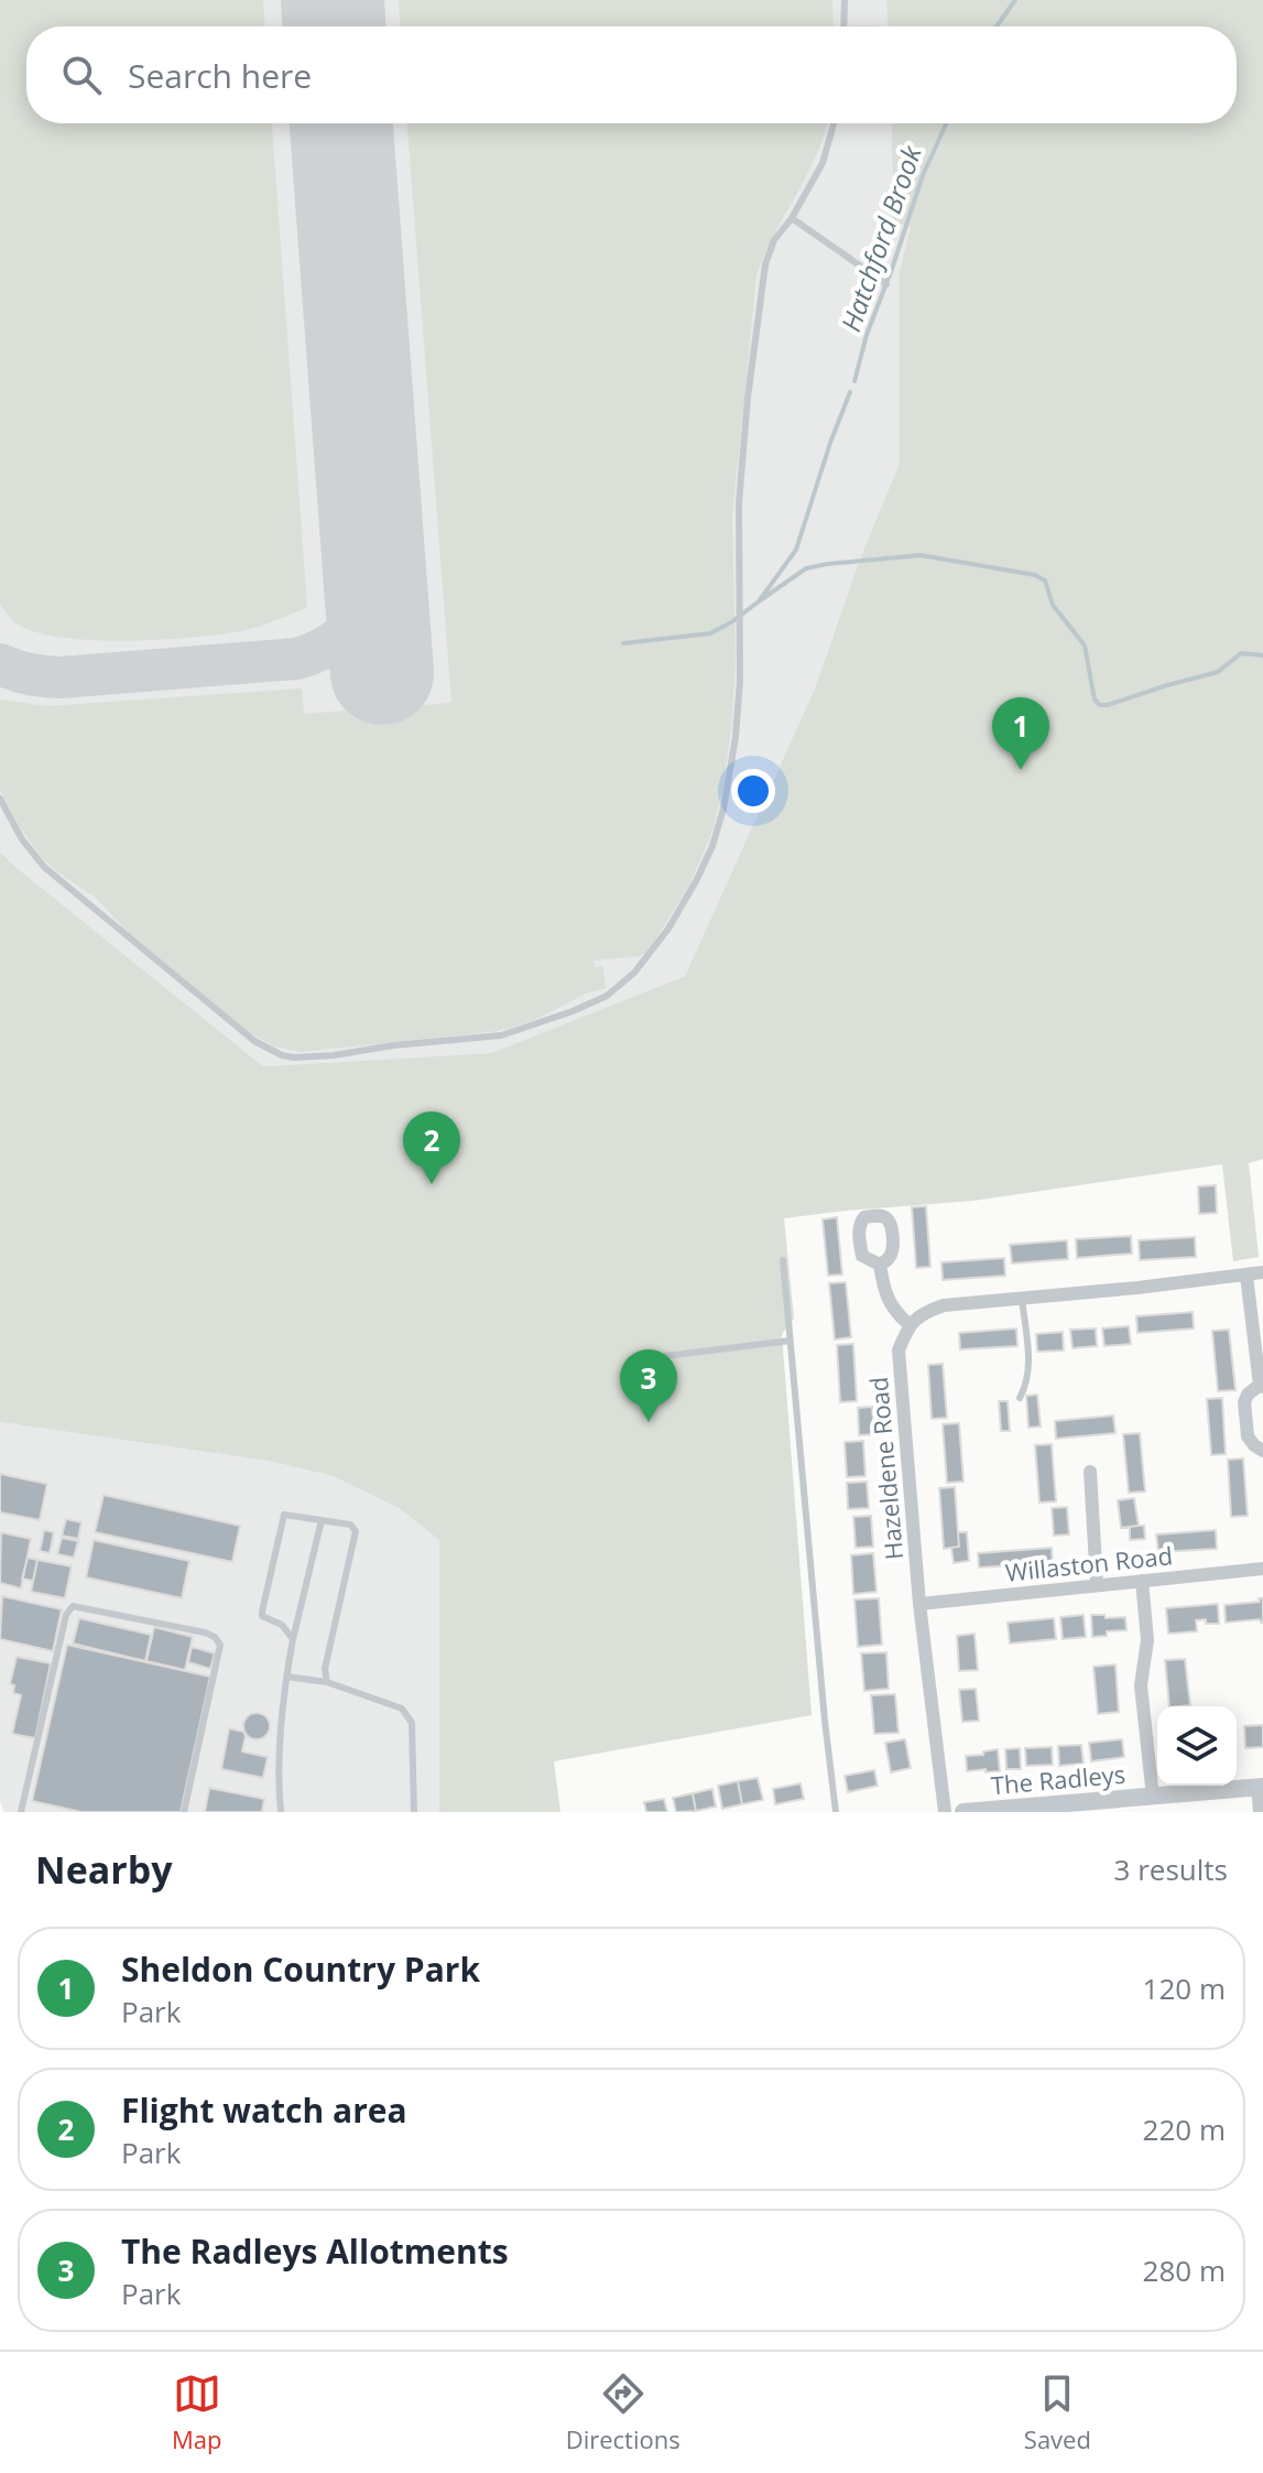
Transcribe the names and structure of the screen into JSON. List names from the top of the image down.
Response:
{
  "streets": {
    "street": ["Hazeldene Road", "Willaston Road", "The Radleys"]
  },
  "crossings": [
    ["Hazeldene Road", "Willaston Road"]
  ],
  "water": ["Hatchford Brook"],
  "page": {
    "search": "Search here",
    "pins": ["1", "2", "3"],
    "heading": ["Nearby", "3 results"],
    "list": [
      {
        "mark": "1",
        "name": "Sheldon Country Park",
        "note": "Park",
        "value": "120 m"
      },
      {
        "mark": "2",
        "name": "Flight watch area",
        "note": "Park",
        "value": "220 m"
      },
      {
        "mark": "3",
        "name": "The Radleys Allotments",
        "note": "Park",
        "value": "280 m"
      }
    ],
    "nav": ["Map", "Directions", "Saved"]
  }
}
